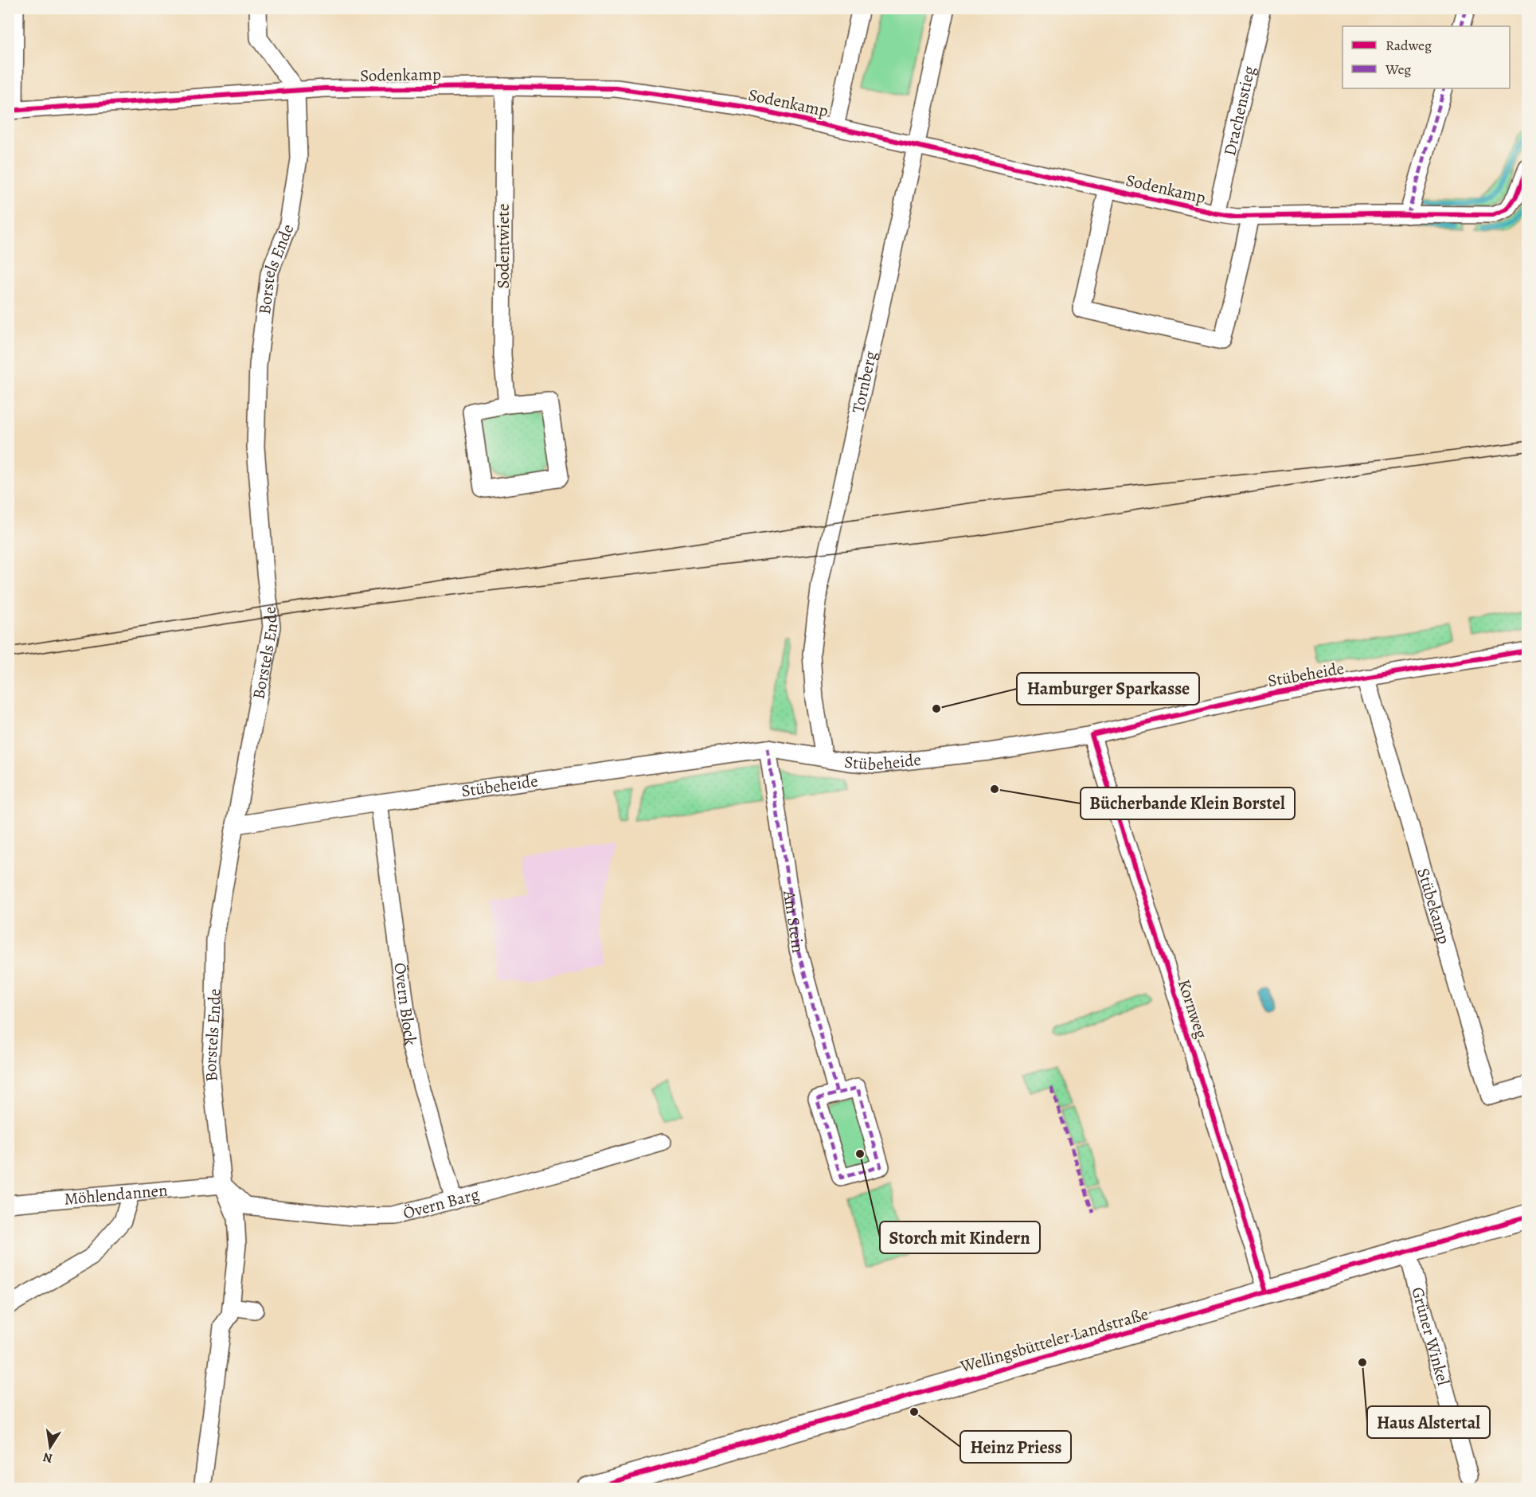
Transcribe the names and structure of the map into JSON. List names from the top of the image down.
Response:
{
  "streets": {
    "main road": ["Wellingsbütteler Landstraße"],
    "street": [
      "Sodenkamp",
      "Drachenstieg",
      "Sodentwiete",
      "Borstels Ende",
      "Tornberg",
      "Stübeheide",
      "Stübekamp",
      "Am Stein",
      "Övern Block",
      "Kornweg",
      "Möhlendannen",
      "Övern Barg",
      "Grüner Winkel"
    ]
  },
  "crossings": [
    ["Sodenkamp", "Drachenstieg"],
    ["Sodenkamp", "Sodentwiete"],
    ["Sodenkamp", "Borstels Ende"],
    ["Sodenkamp", "Tornberg"],
    ["Borstels Ende", "Stübeheide"],
    ["Borstels Ende", "Möhlendannen"],
    ["Borstels Ende", "Övern Barg"],
    ["Tornberg", "Stübeheide"],
    ["Stübeheide", "Stübekamp"],
    ["Stübeheide", "Am Stein"],
    ["Stübeheide", "Övern Block"],
    ["Stübeheide", "Kornweg"],
    ["Övern Block", "Övern Barg"],
    ["Kornweg", "Wellingsbütteler Landstraße"],
    ["Möhlendannen", "Övern Barg"],
    ["Grüner Winkel", "Wellingsbütteler Landstraße"]
  ],
  "places": [
    "Hamburger Sparkasse",
    "Bücherbande Klein Borstel",
    "Storch mit Kindern",
    "Haus Alstertal",
    "Heinz Priess"
  ],
  "legend": ["Radweg", "Weg"],
  "north": "bottom"
}
